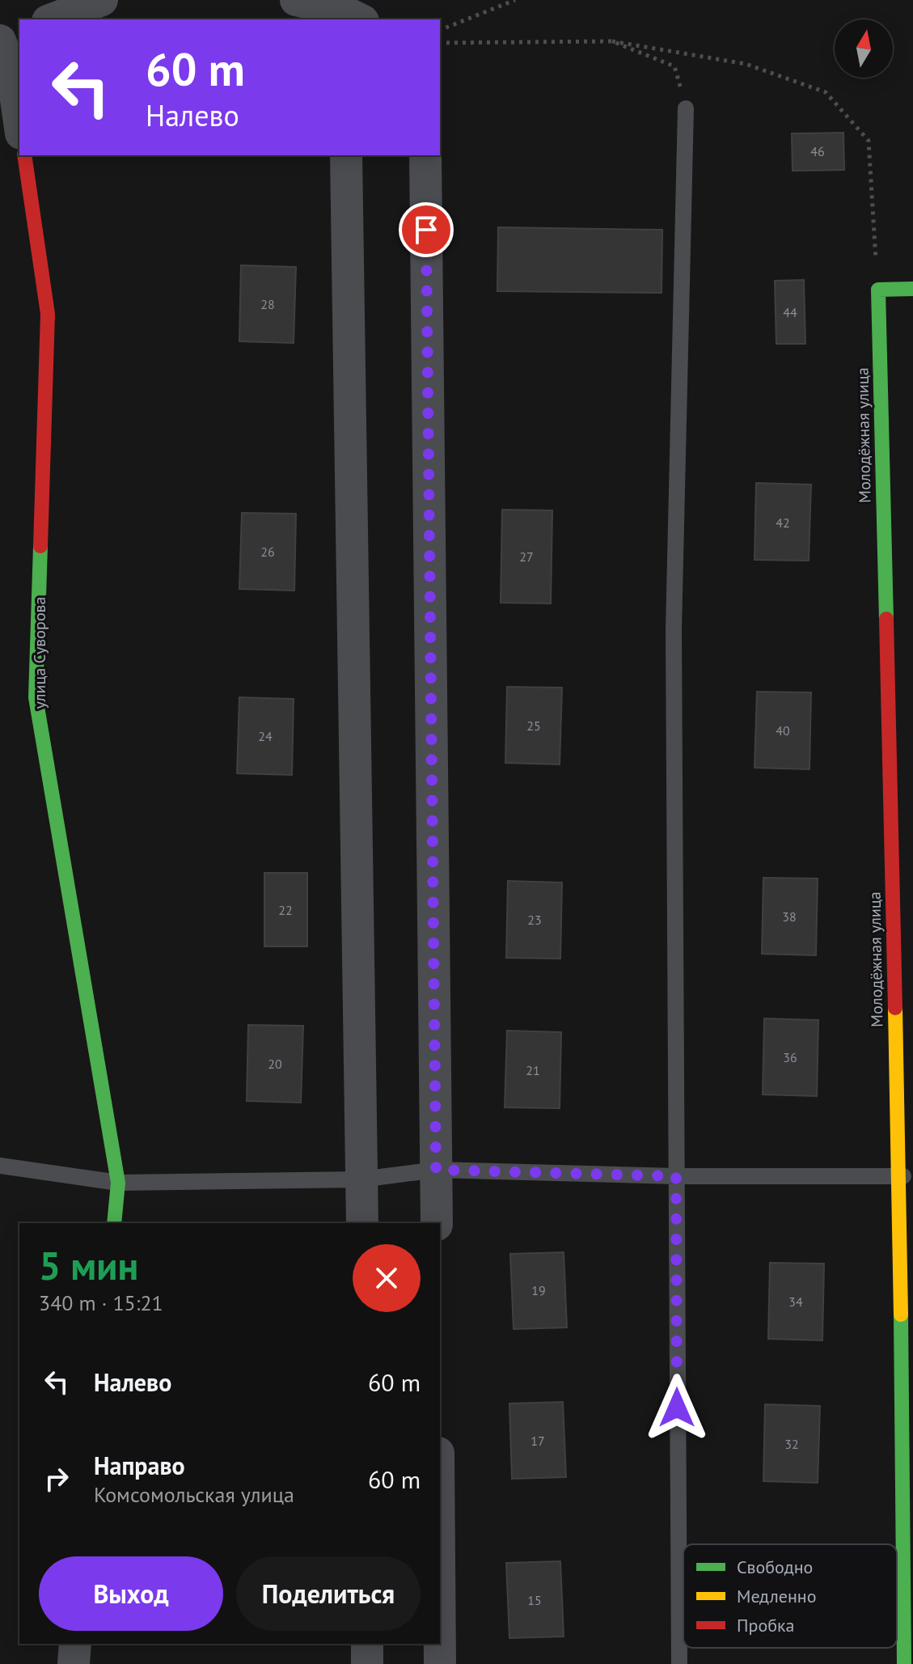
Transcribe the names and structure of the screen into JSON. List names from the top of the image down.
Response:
{
  "streets": {
    "street": ["Молодёжная улица", "улица Суворова"]
  },
  "house_numbers": [
    "46",
    "28",
    "44",
    "42",
    "26",
    "27",
    "25",
    "40",
    "24",
    "22",
    "38",
    "23",
    "36",
    "20",
    "21",
    "19",
    "34",
    "17",
    "32",
    "15"
  ],
  "legend": ["Свободно", "Медленно", "Пробка"],
  "north": "top",
  "page": {
    "turn": ["60 m", "Налево"],
    "heading": ["5 мин", "340 m · 15:21"],
    "list": [
      {
        "name": "Налево",
        "value": "60 m"
      },
      {
        "name": "Направо",
        "note": "Комсомольская улица",
        "value": "60 m"
      }
    ],
    "buttons": ["Выход", "Поделиться"]
  }
}
